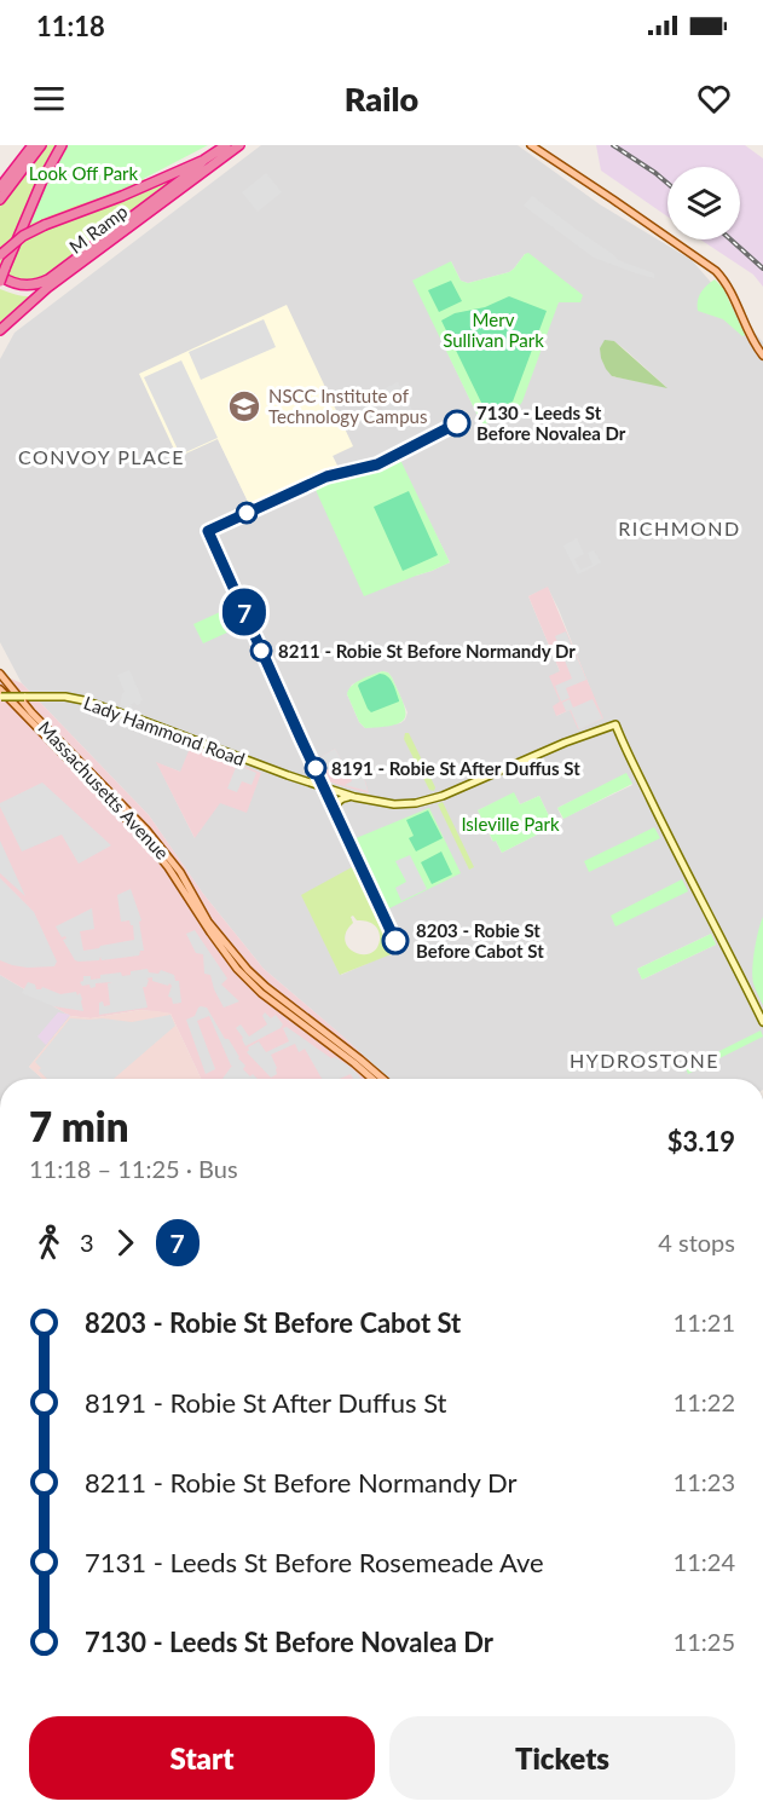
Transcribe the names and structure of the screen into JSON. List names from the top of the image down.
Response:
{
  "streets": {
    "highway": ["M Ramp"],
    "main road": ["Lady Hammond Road", "Massachusetts Avenue"]
  },
  "crossings": [
    ["Lady Hammond Road", "Massachusetts Avenue"]
  ],
  "districts": ["CONVOY PLACE", "RICHMOND", "HYDROSTONE"],
  "parks": ["Look Off Park", "Merv Sullivan Park", "Isleville Park"],
  "places": {
    "school or university": ["NSCC Institute of Technology Campus"],
    "other": [
      "7130 - Leeds St Before Novalea Dr",
      "8211 - Robie St Before Normandy Dr",
      "8191 - Robie St After Duffus St",
      "8203 - Robie St Before Cabot St"
    ]
  },
  "lines": ["bus line 7"],
  "page": {
    "status": "11:18",
    "header": "Railo",
    "on_map": "7",
    "heading": ["7 min", "11:18 – 11:25 · Bus", "$3.19"],
    "legs": ["3", "7", "4 stops"],
    "list": [
      {
        "name": "8203 - Robie St Before Cabot St",
        "value": "11:21"
      },
      {
        "name": "8191 - Robie St After Duffus St",
        "value": "11:22"
      },
      {
        "name": "8211 - Robie St Before Normandy Dr",
        "value": "11:23"
      },
      {
        "name": "7131 - Leeds St Before Rosemeade Ave",
        "value": "11:24"
      },
      {
        "name": "7130 - Leeds St Before Novalea Dr",
        "value": "11:25"
      }
    ],
    "buttons": ["Start", "Tickets"]
  }
}
